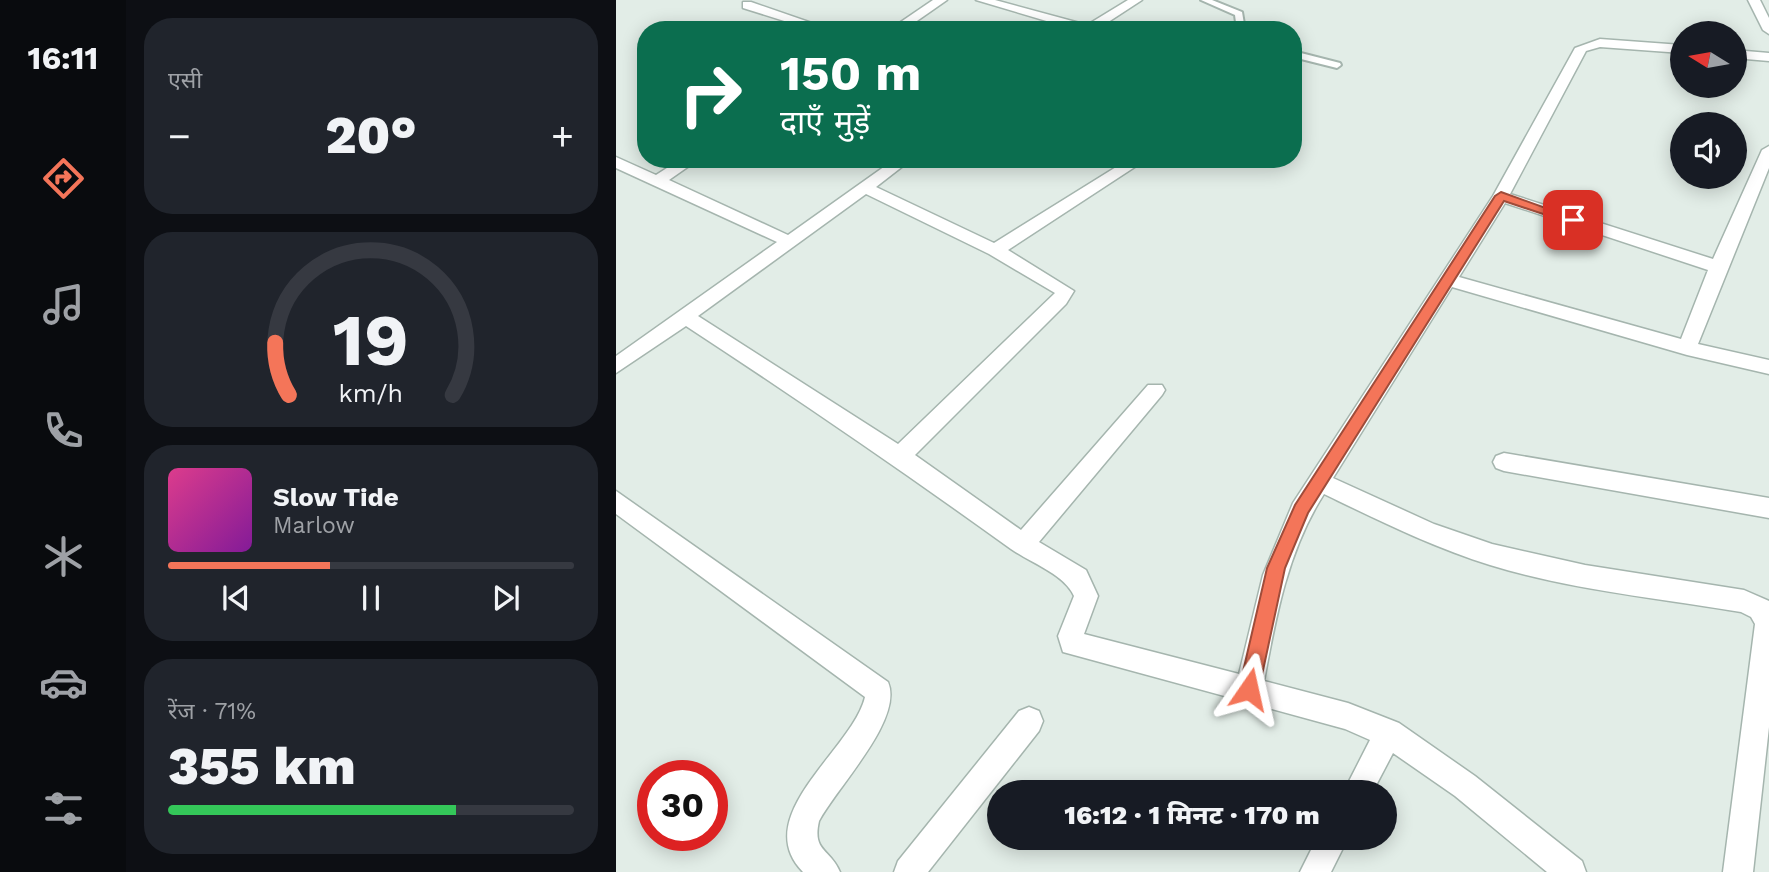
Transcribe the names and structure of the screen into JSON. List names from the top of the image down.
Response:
{
  "north": "left",
  "page": {
    "tabs": "16:11",
    "tile": [
      "एसी",
      ["रेंज · 71%", "355 km"]
    ],
    "turn": ["150 m", "दाएँ मुड़ें"],
    "heat": ["−", "20°", "+"],
    "song": ["Slow Tide", "Marlow"],
    "limit": "30",
    "trip": "16:12 · 1 मिनट · 170 m",
    "gauge": ["19", "km/h"]
  }
}
